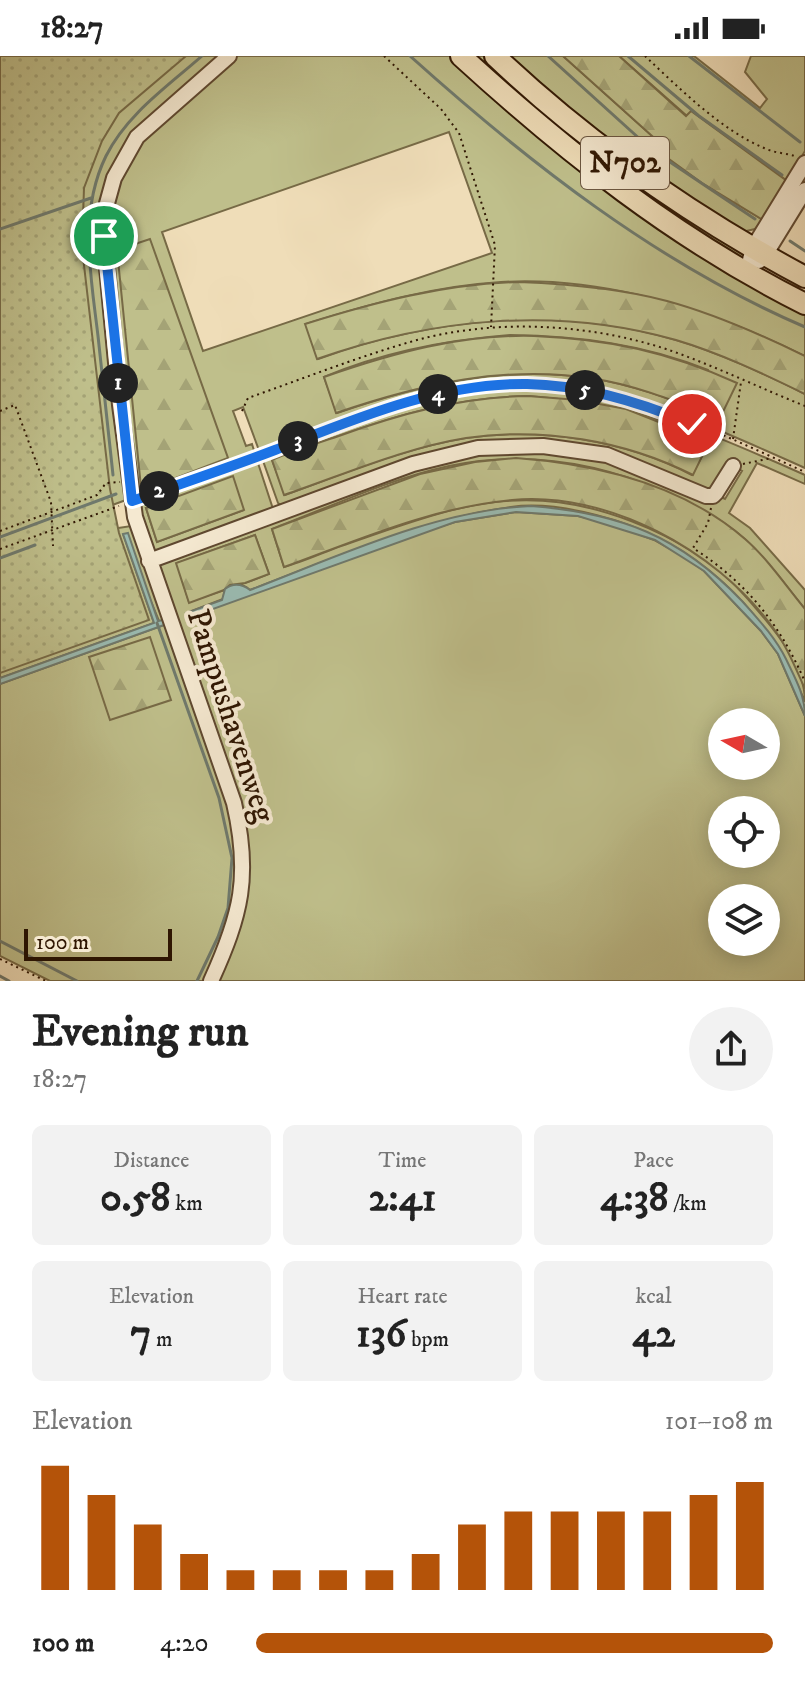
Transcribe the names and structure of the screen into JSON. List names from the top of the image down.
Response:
{
  "streets": {
    "highway": ["N702"],
    "street": ["Pampushavenweg"]
  },
  "scale_bar": "100 m",
  "north": "left",
  "page": {
    "status": "18:27",
    "pins": [
      "1",
      "5",
      "4",
      "3",
      "2"
    ],
    "scale": "100 m",
    "heading": ["Evening run", "18:27"],
    "stats": [
      ["Distance", "0.58 km"],
      ["Time", "2:41"],
      ["Pace", "4:38 /km"],
      ["Elevation", "7 m"],
      ["Heart rate", "136 bpm"],
      ["kcal", "42"]
    ],
    "chart": ["Elevation", "101–108 m"],
    "list": [
      {
        "name": "100 m",
        "note": "4:20"
      }
    ]
  }
}
